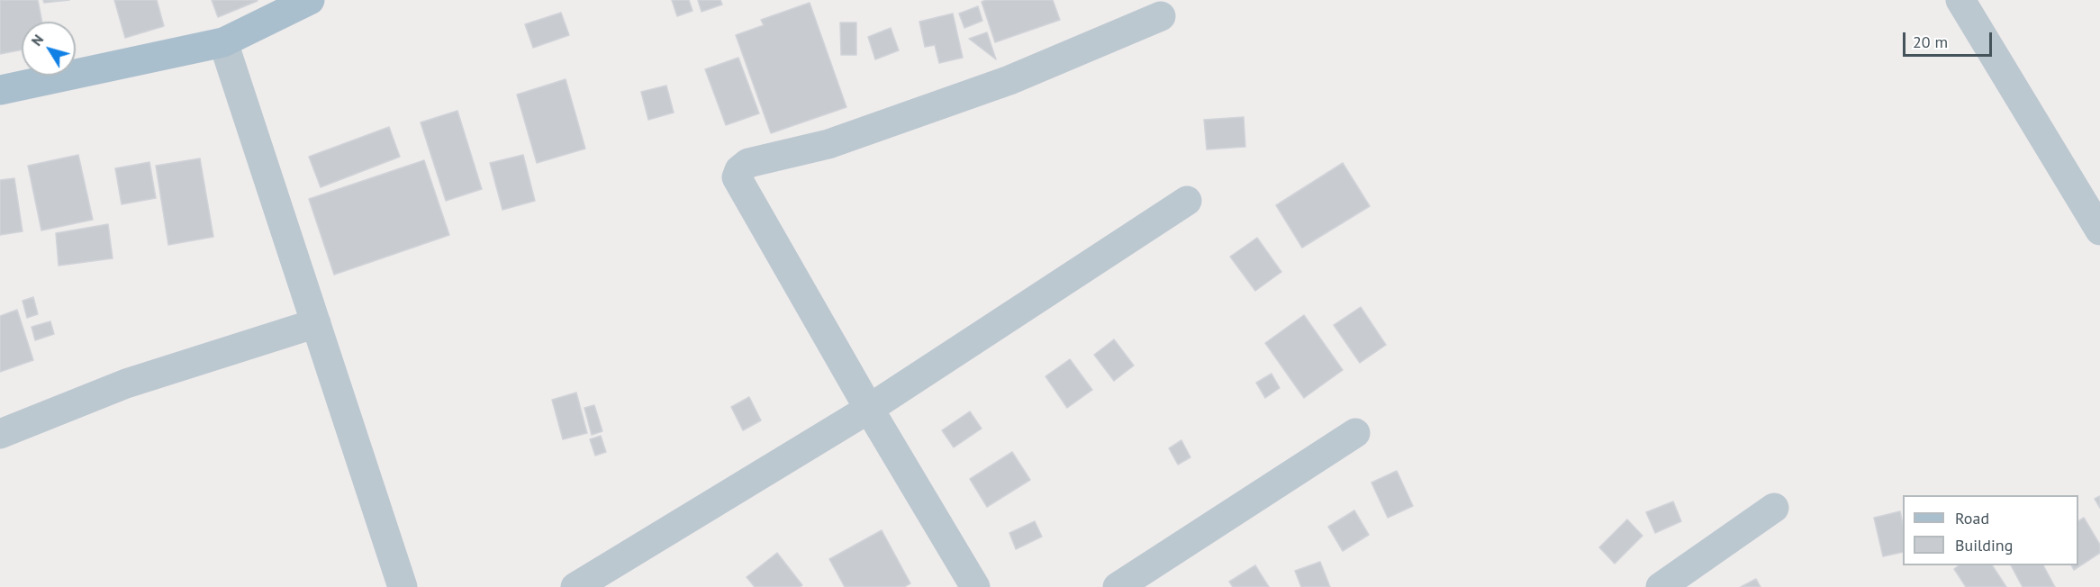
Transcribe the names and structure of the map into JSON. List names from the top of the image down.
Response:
{
  "legend": ["Road", "Building"],
  "scale_bar": "20 m",
  "north": "top left"
}
